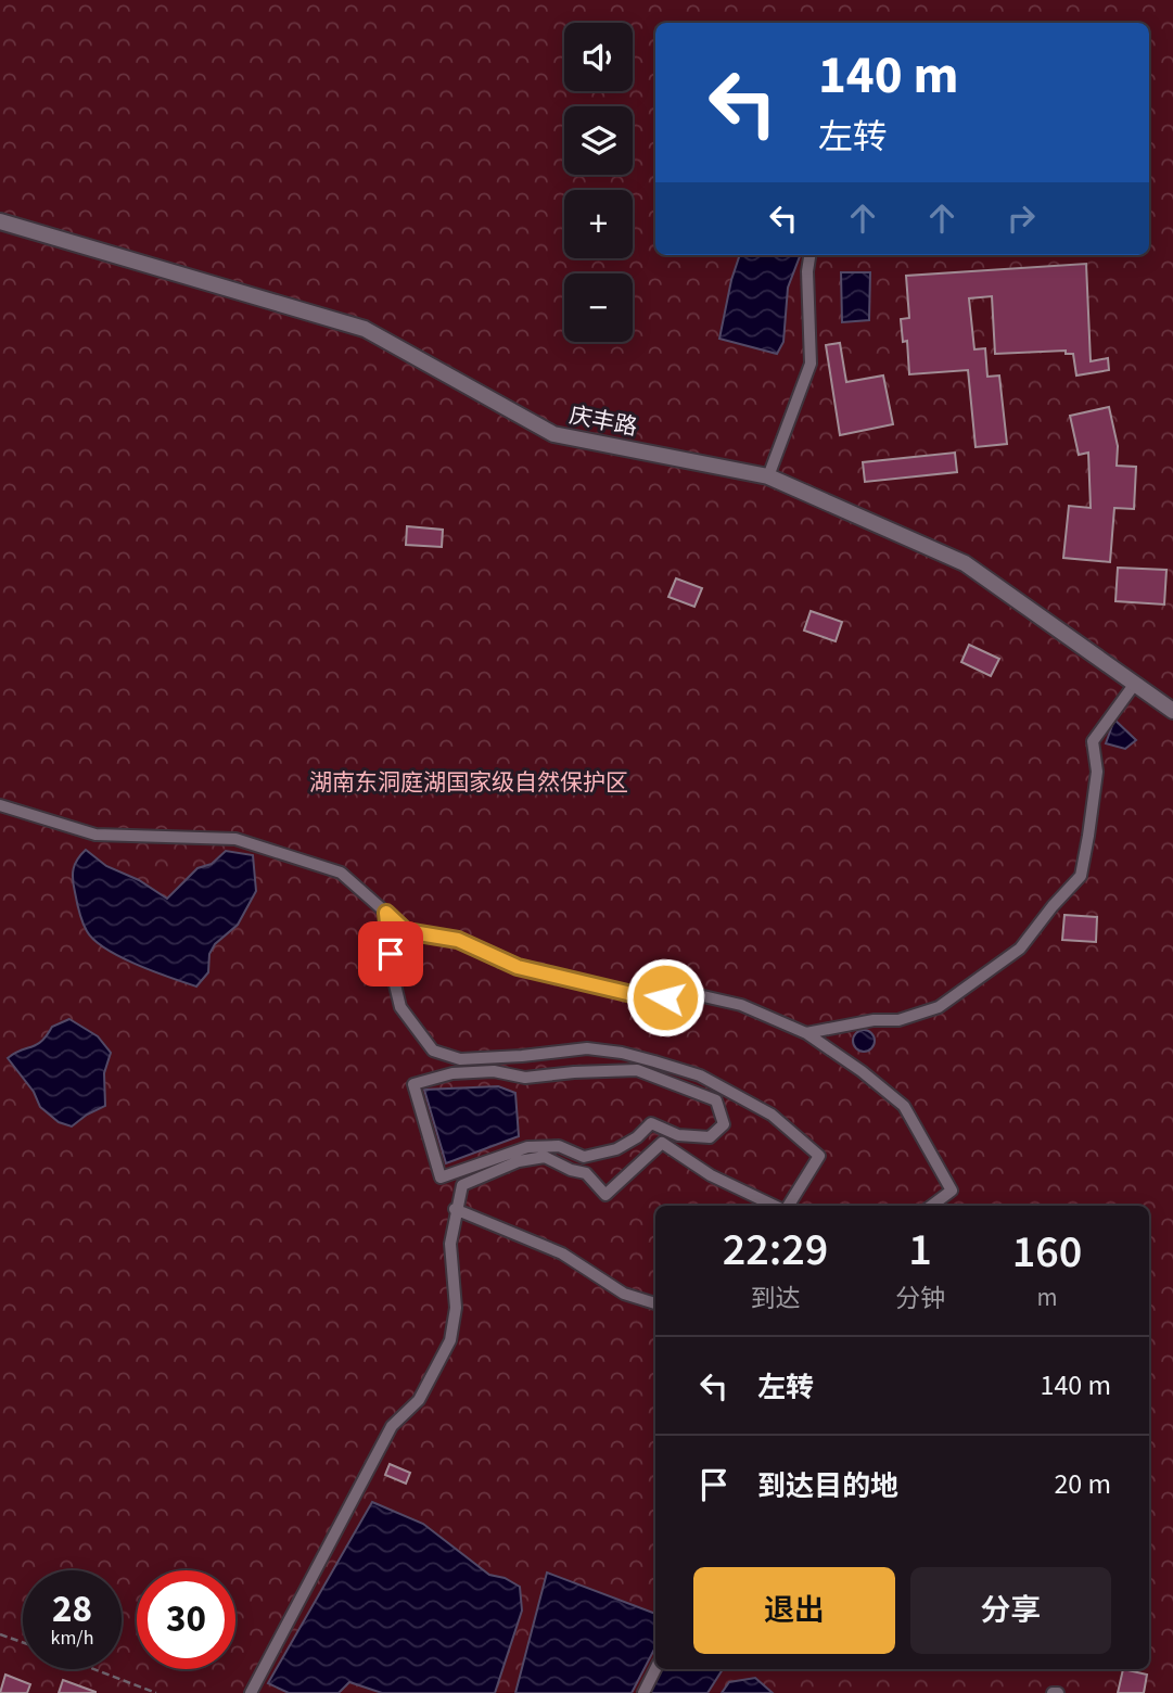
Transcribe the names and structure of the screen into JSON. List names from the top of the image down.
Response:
{
  "streets": {
    "street": ["庆丰路"]
  },
  "parks": ["湖南东洞庭湖国家级自然保护区"],
  "page": {
    "map_buttons": ["+", "−"],
    "turn": ["140 m", "左转"],
    "eta": [
      "22:29",
      "到达",
      "1",
      "分钟",
      "160",
      "m"
    ],
    "list": [
      {
        "name": "左转",
        "value": "140 m"
      },
      {
        "name": "到达目的地",
        "value": "20 m"
      }
    ],
    "buttons": ["退出", "分享"],
    "speed": "28 km/h",
    "limit": "30"
  }
}
